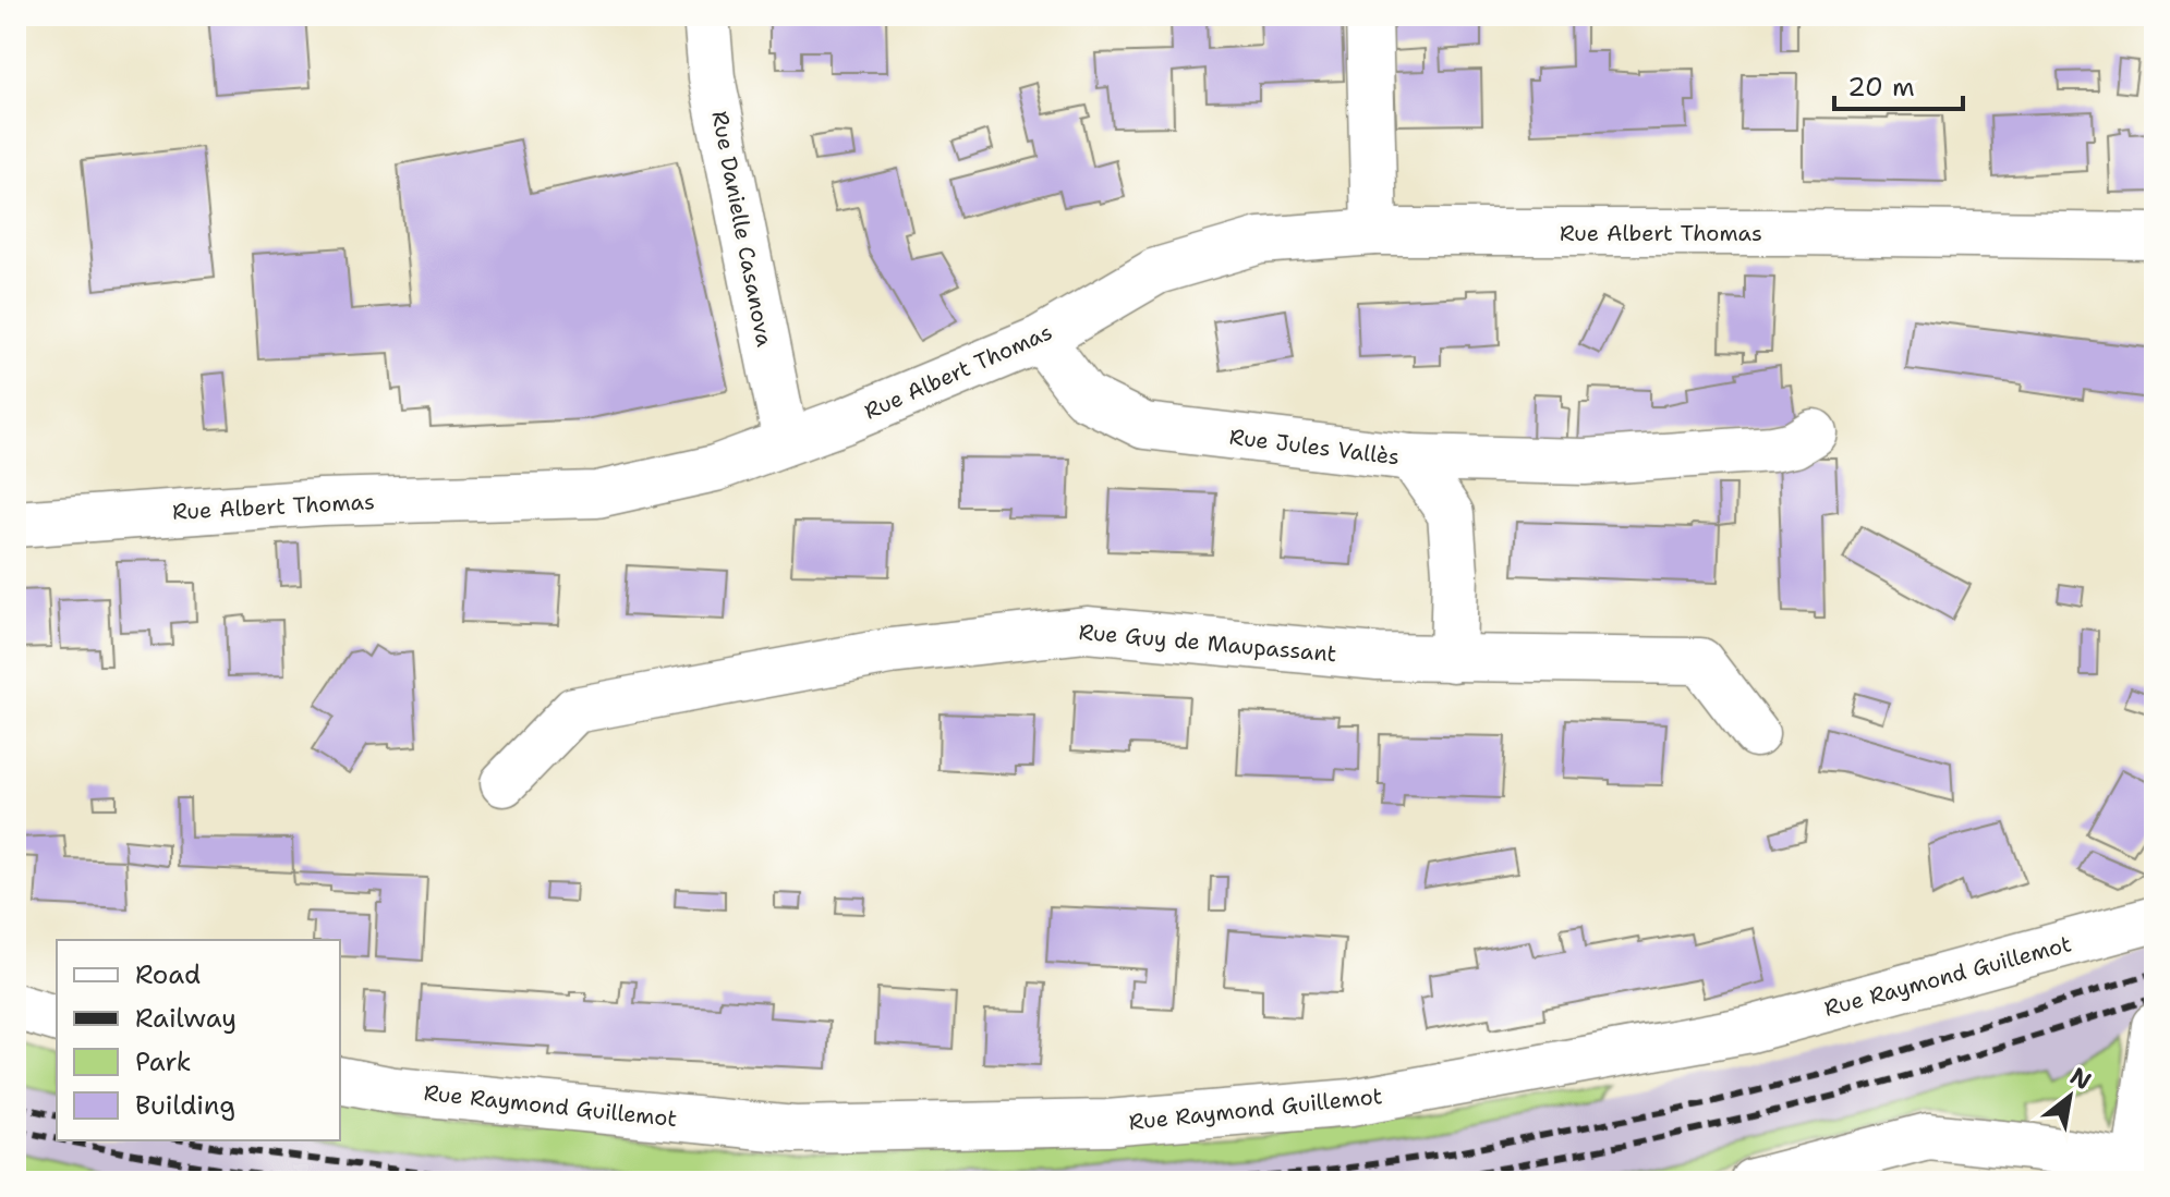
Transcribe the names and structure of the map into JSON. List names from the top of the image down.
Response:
{
  "streets": {
    "street": [
      "Rue Danielle Casanova",
      "Rue Albert Thomas",
      "Rue Jules Vallès",
      "Rue Guy de Maupassant",
      "Rue Raymond Guillemot"
    ]
  },
  "crossings": [
    ["Rue Danielle Casanova", "Rue Albert Thomas"],
    ["Rue Albert Thomas", "Rue Jules Vallès"],
    ["Rue Jules Vallès", "Rue Guy de Maupassant"]
  ],
  "legend": [
    "Road",
    "Railway",
    "Park",
    "Building"
  ],
  "scale_bar": "20 m",
  "north": "top right"
}
